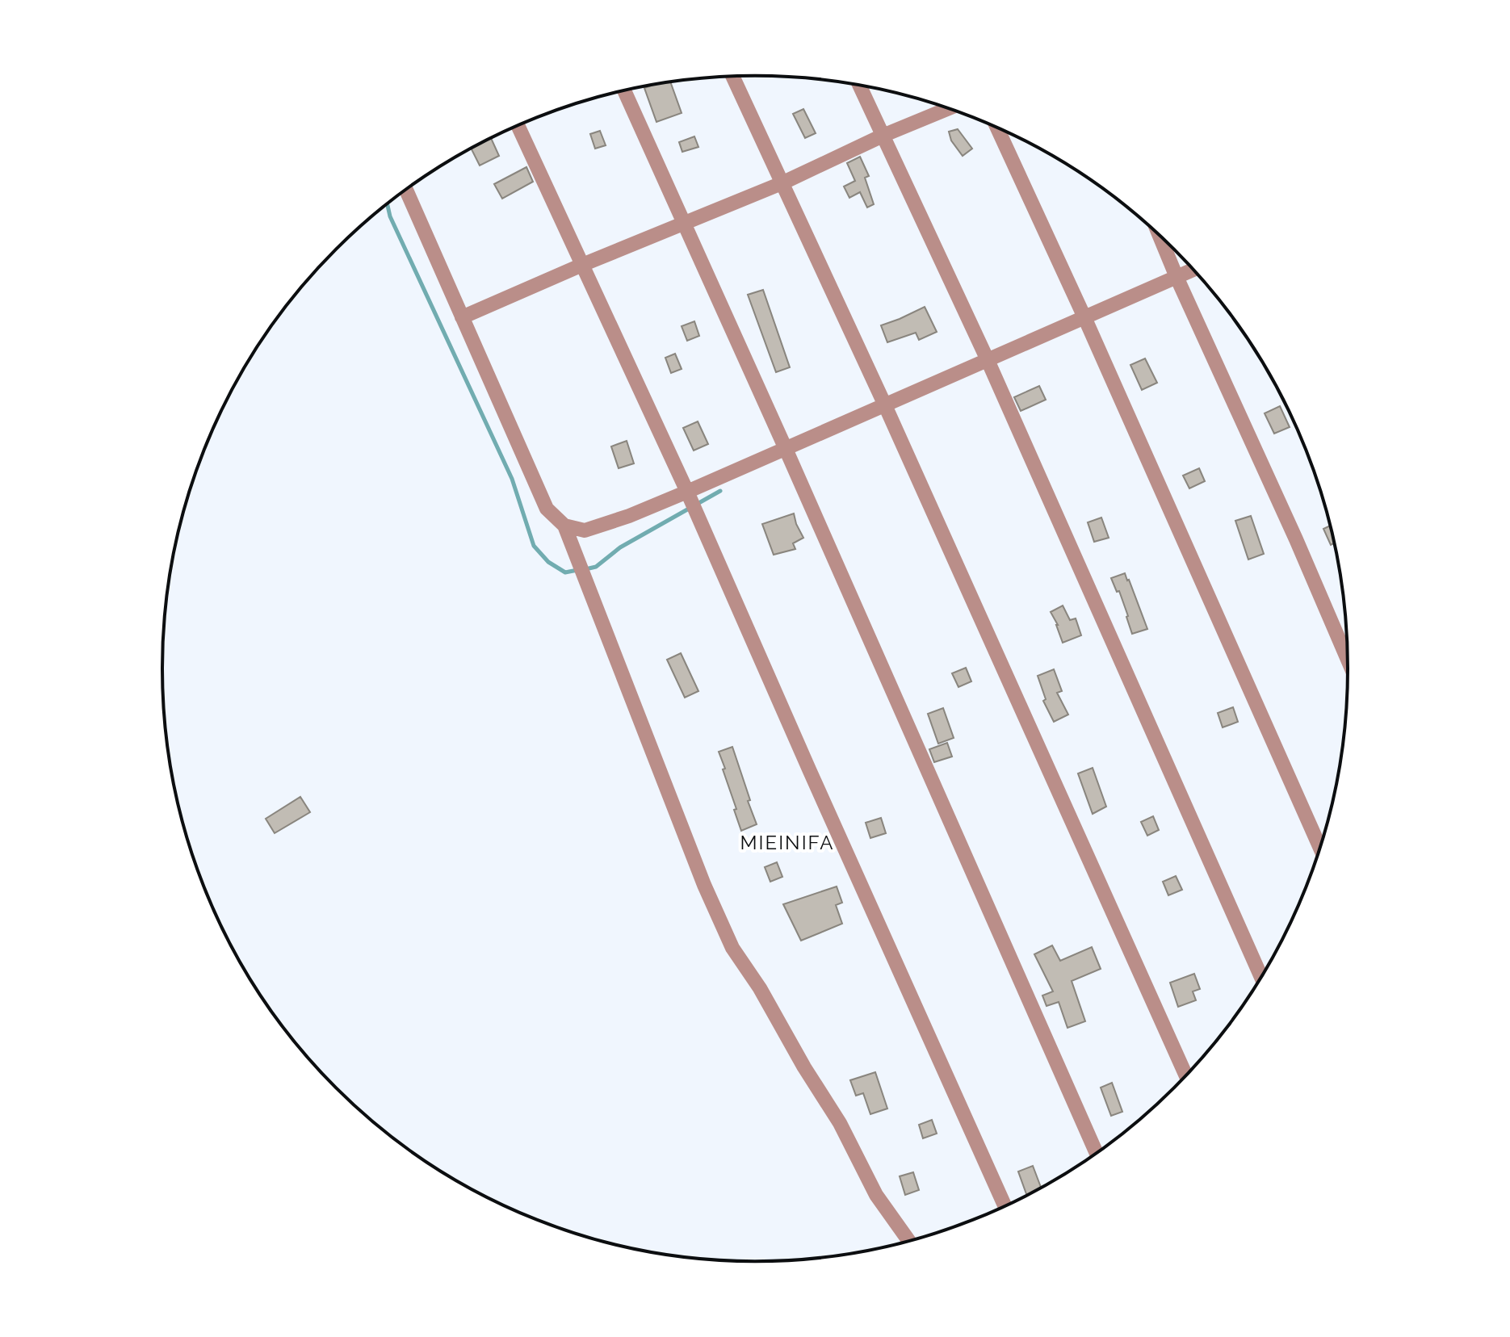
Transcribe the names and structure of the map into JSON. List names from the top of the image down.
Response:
{
  "districts": ["MIEINIFA"]
}
